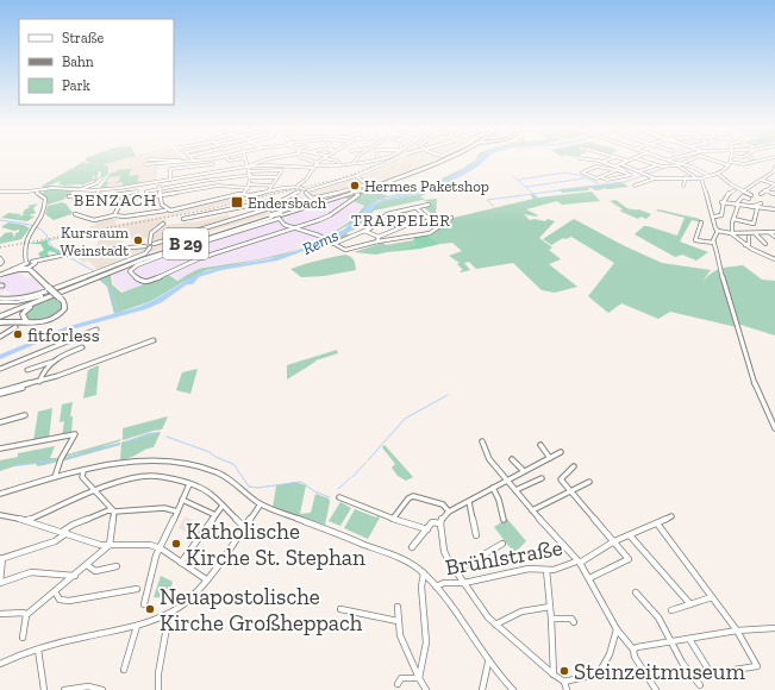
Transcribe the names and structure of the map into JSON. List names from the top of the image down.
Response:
{
  "streets": {
    "highway": ["B 29"],
    "street": ["Brühlstraße"]
  },
  "districts": ["BENZACH", "TRAPPELER"],
  "water": ["Rems"],
  "places": {
    "other": [
      "Hermes Paketshop",
      "Kursraum Weinstadt",
      "fitforless",
      "Katholische Kirche St. Stephan",
      "Neuapostolische Kirche Großheppach",
      "Steinzeitmuseum"
    ],
    "transit": ["Endersbach"]
  },
  "legend": ["Straße", "Bahn", "Park"]
}
